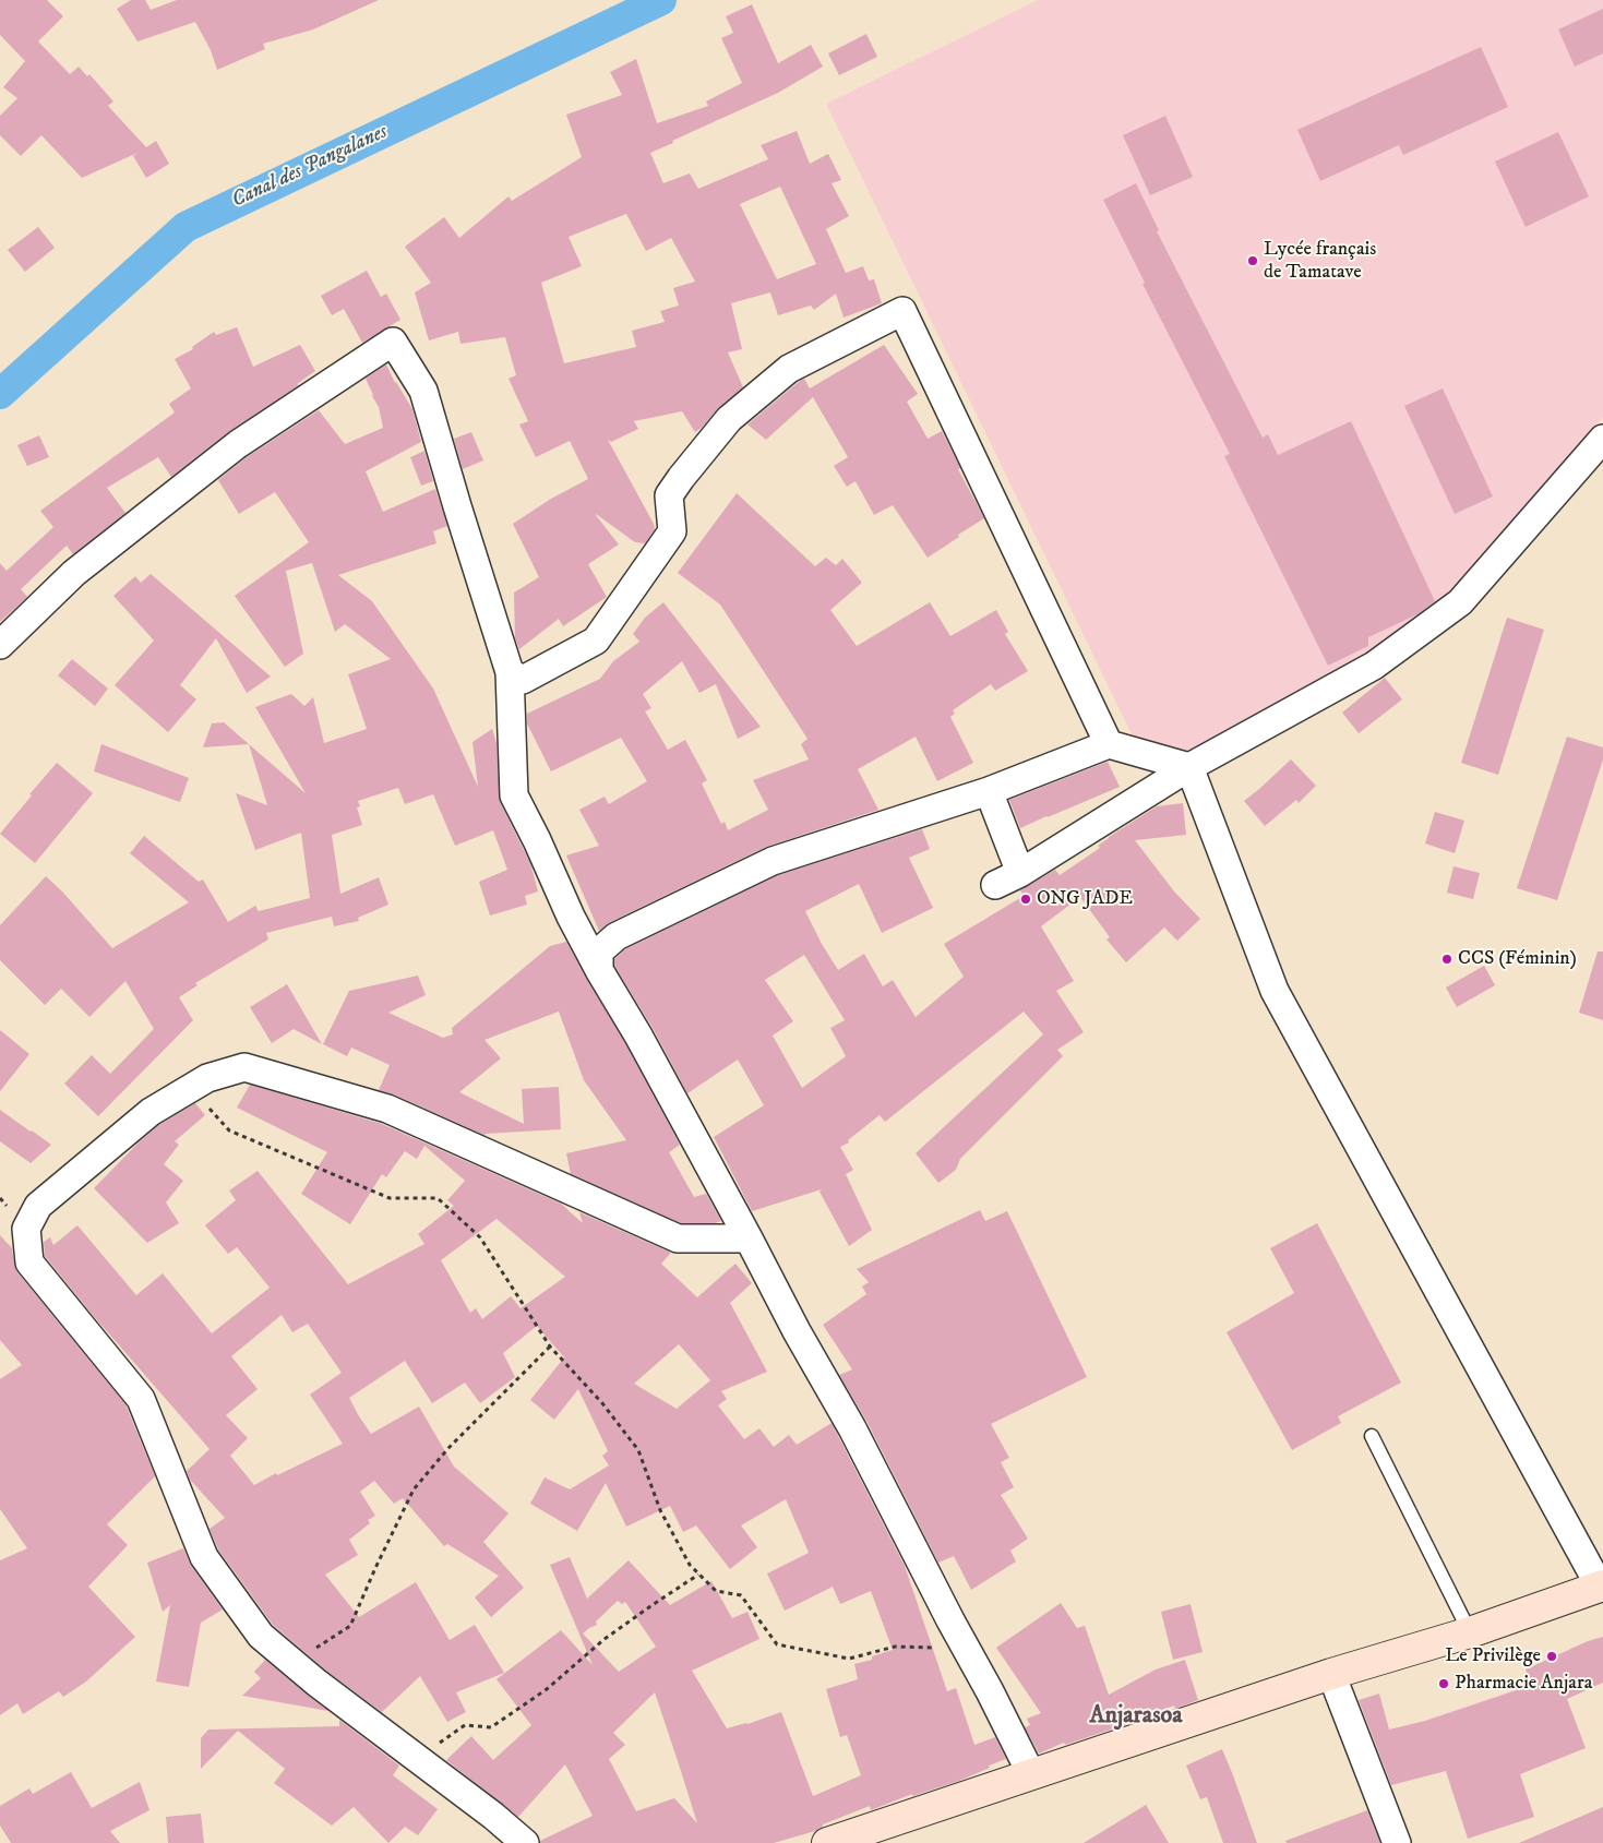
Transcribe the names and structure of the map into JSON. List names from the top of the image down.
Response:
{
  "districts": ["Anjarasoa"],
  "water": ["Canal des Pangalanes"],
  "places": [
    "Lycée français de Tamatave",
    "ONG JADE",
    "CCS (Féminin)",
    "Le Privilège",
    "Pharmacie Anjara"
  ]
}
